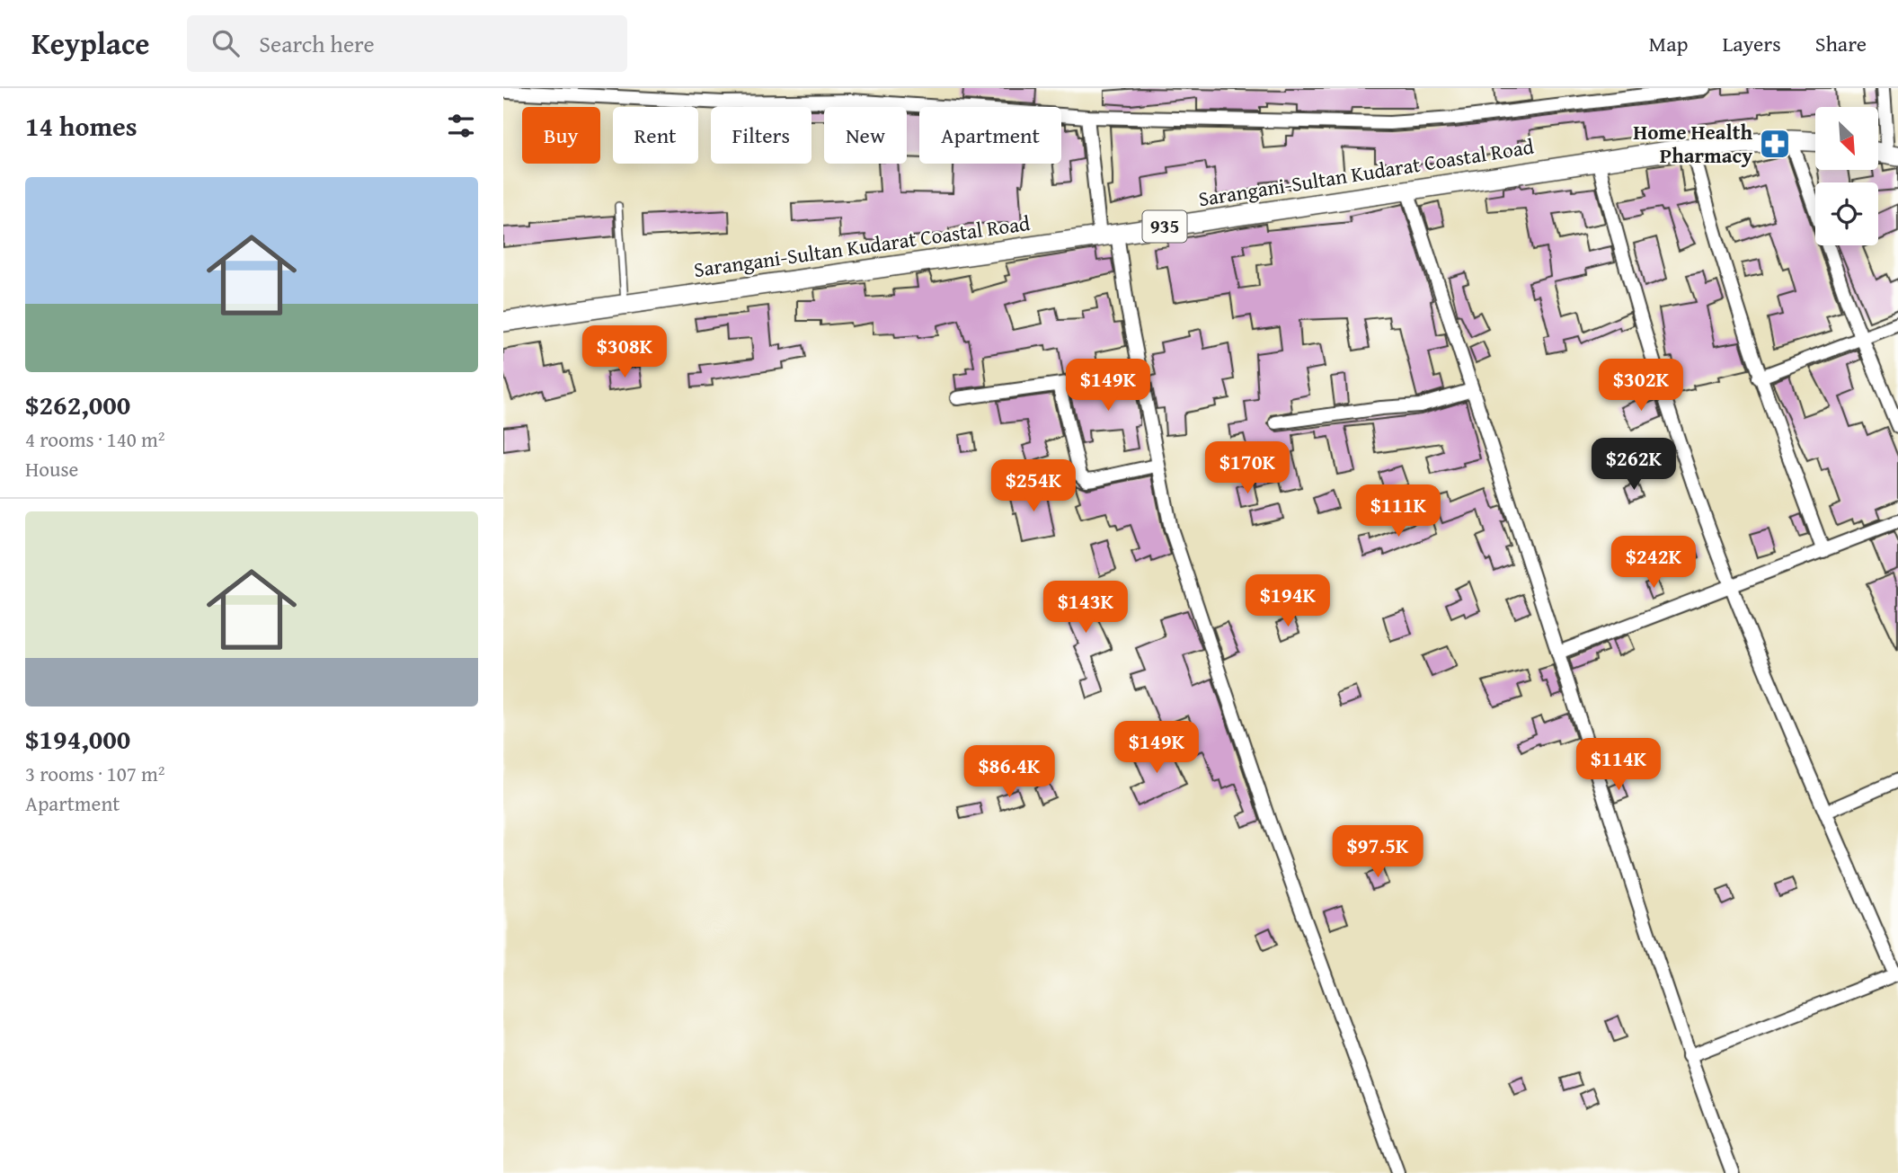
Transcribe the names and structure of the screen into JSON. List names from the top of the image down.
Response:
{
  "streets": {
    "main road": ["Sarangani-Sultan Kudarat Coastal Road", "935"]
  },
  "places": {
    "pharmacy": ["Home Health Pharmacy"]
  },
  "north": "bottom right",
  "page": {
    "header": "Keyplace",
    "search": "Search here",
    "nav": ["Map", "Layers", "Share"],
    "heading": "14 homes",
    "chip": [
      "Buy",
      "Rent",
      "Filters",
      "New",
      "Apartment"
    ],
    "list": [
      {
        "name": "$262,000",
        "note": "4 rooms · 140 m² · House"
      },
      {
        "name": "$194,000",
        "note": "3 rooms · 107 m² · Apartment"
      }
    ],
    "price": [
      "$308K",
      "$149K",
      "$302K",
      "$262K",
      "$170K",
      "$254K",
      "$111K",
      "$242K",
      "$194K",
      "$143K",
      "$149K",
      "$114K",
      "$86.4K",
      "$97.5K"
    ]
  }
}
